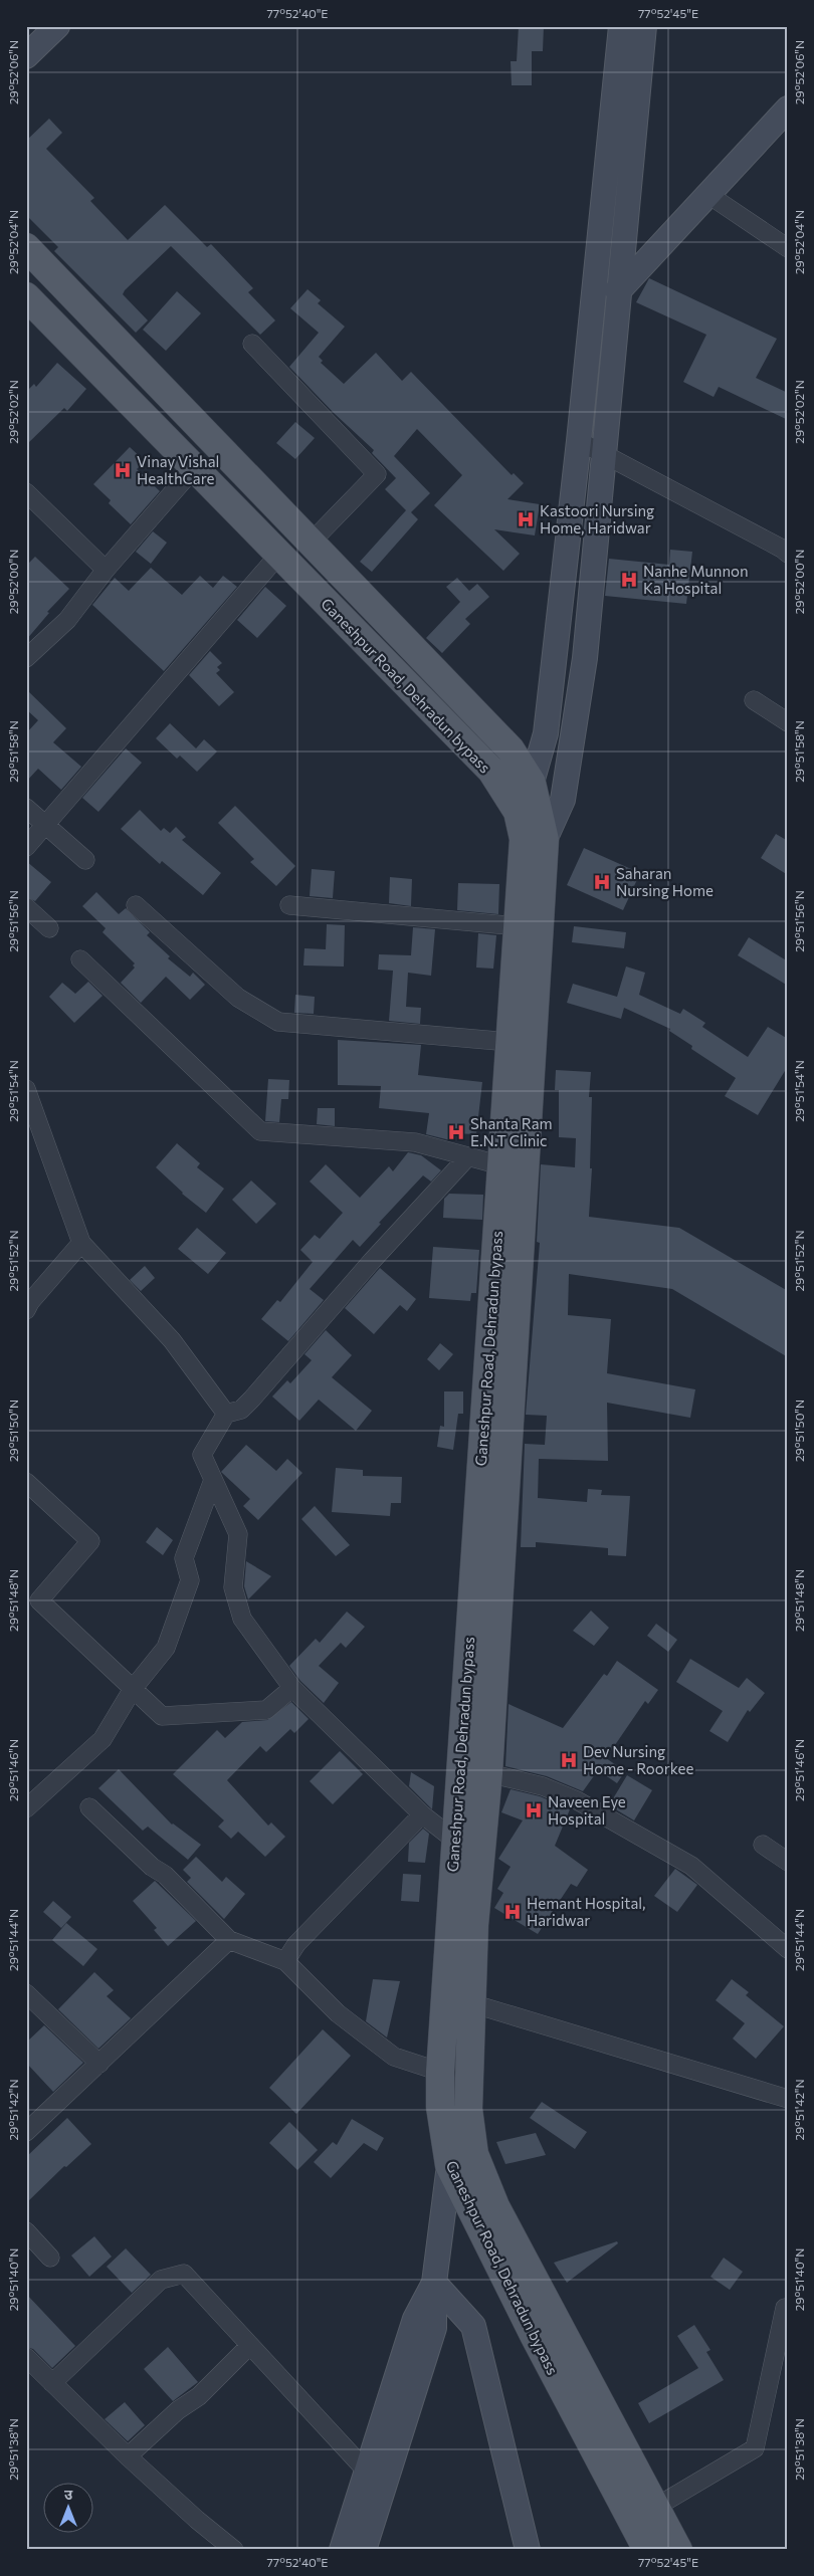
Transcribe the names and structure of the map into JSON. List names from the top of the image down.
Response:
{
  "streets": {
    "main road": ["Ganeshpur Road, Dehradun bypass"]
  },
  "places": {
    "hospital": [
      "Vinay Vishal HealthCare",
      "Kastoori Nursing Home, Haridwar",
      "Nanhe Munnon Ka Hospital",
      "Saharan Nursing Home",
      "Shanta Ram E.N.T Clinic",
      "Dev Nursing Home - Roorkee",
      "Naveen Eye Hospital",
      "Hemant Hospital, Haridwar"
    ]
  },
  "north": "top",
  "coordinates": [
    "77°52'40\"E",
    "77°52'45\"E",
    "29°52'06\"N",
    "29°52'04\"N",
    "29°52'02\"N",
    "29°52'00\"N",
    "29°51'58\"N",
    "29°51'56\"N",
    "29°51'54\"N",
    "29°51'52\"N",
    "29°51'50\"N",
    "29°51'48\"N",
    "29°51'46\"N",
    "29°51'44\"N",
    "29°51'42\"N",
    "29°51'40\"N",
    "29°51'38\"N"
  ]
}
